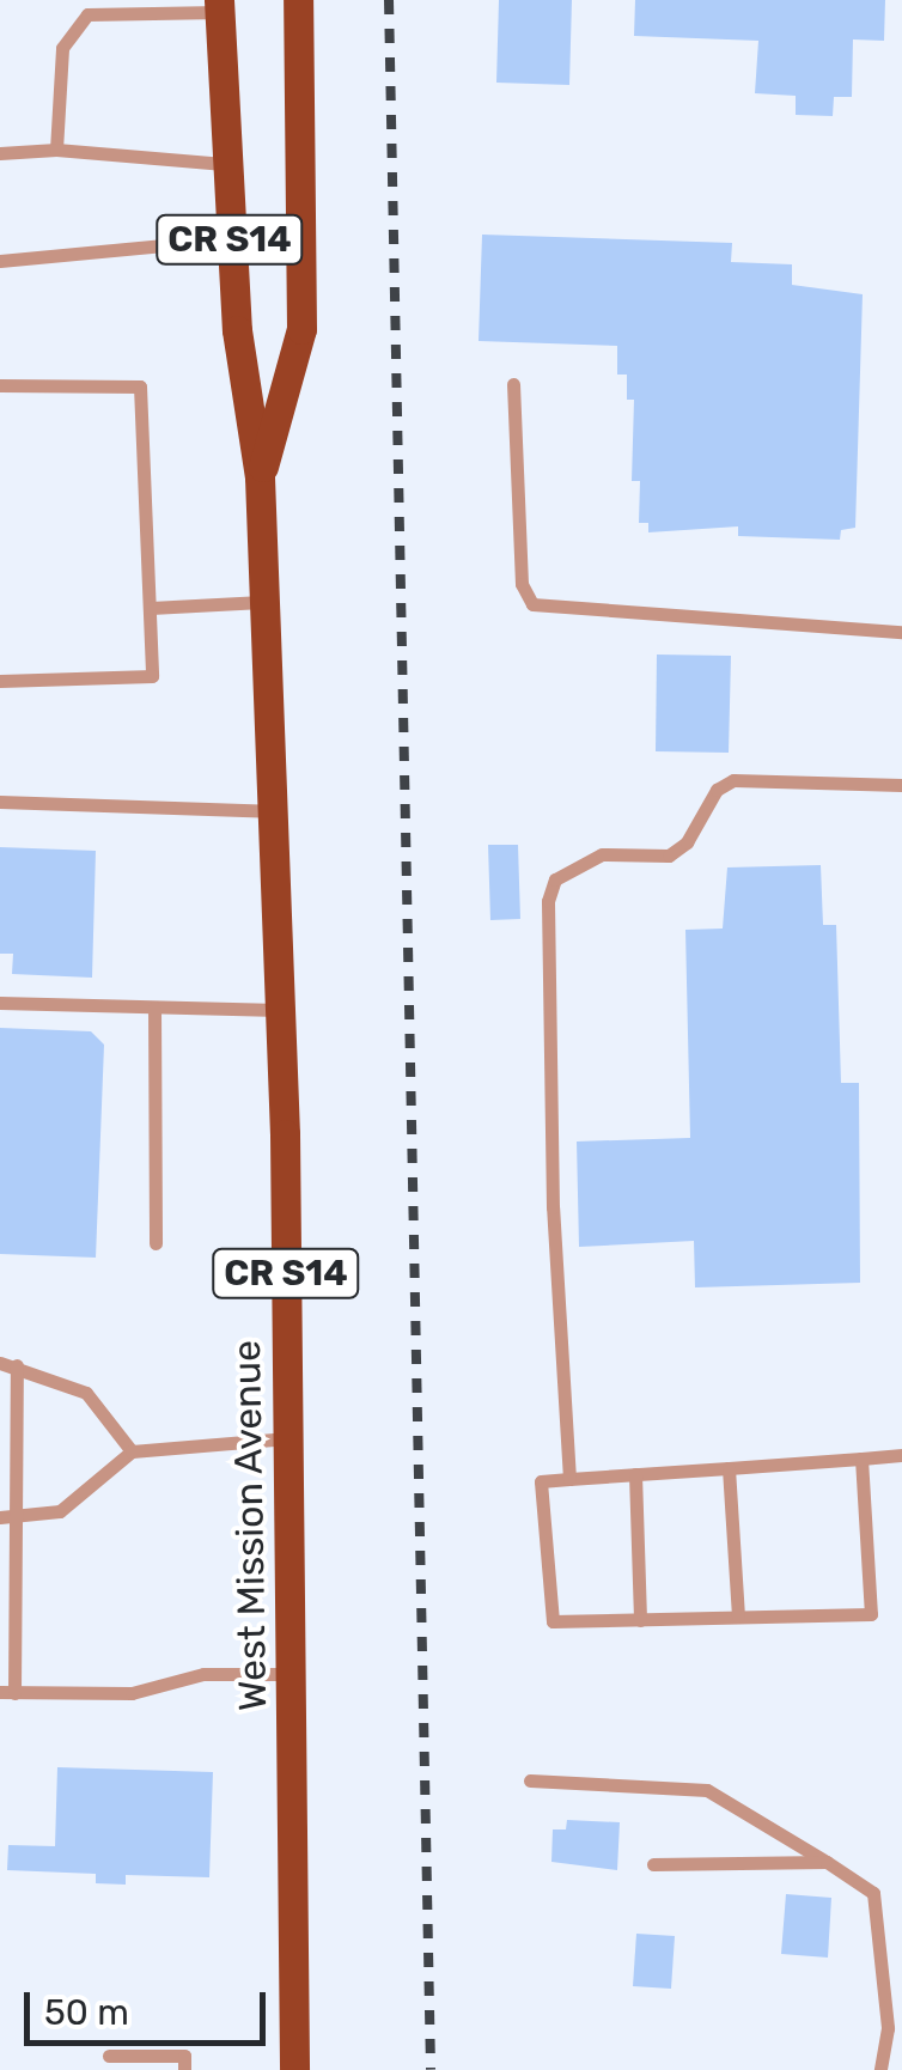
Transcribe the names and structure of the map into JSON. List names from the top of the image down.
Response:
{
  "streets": {
    "main road": ["CR S14", "West Mission Avenue"]
  },
  "scale_bar": "50 m"
}
